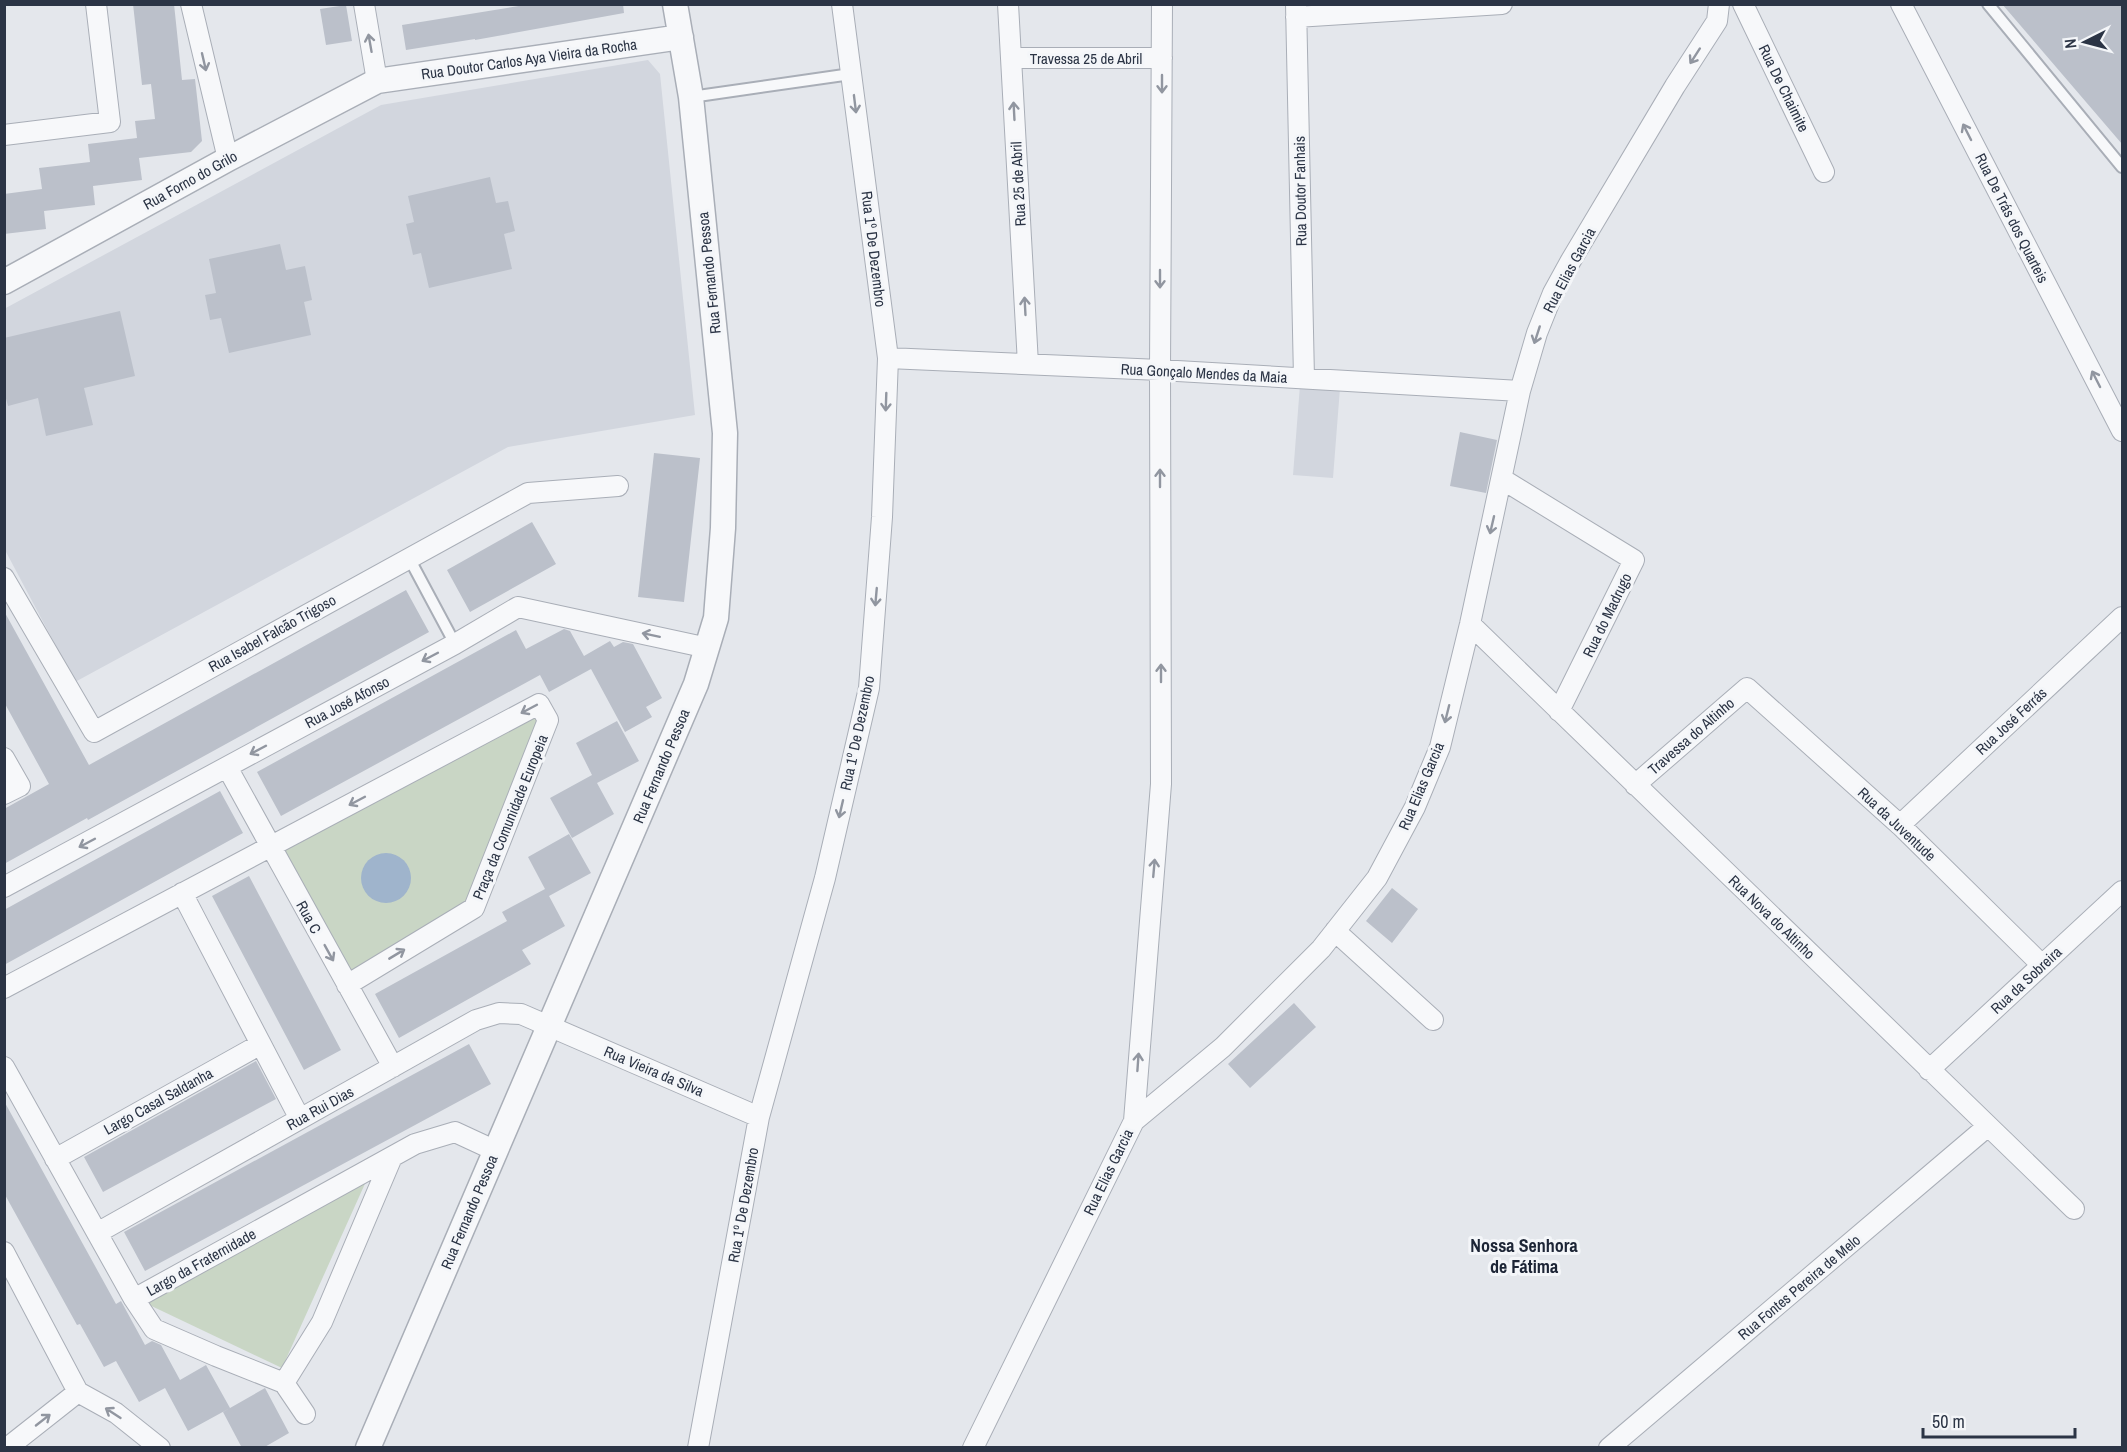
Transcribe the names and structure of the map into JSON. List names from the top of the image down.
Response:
{
  "streets": {
    "street": [
      "Travessa 25 de Abril",
      "Rua Doutor Carlos Aya Vieira da Rocha",
      "Rua De Chaimite",
      "Rua Forno do Grilo",
      "Rua 25 de Abril",
      "Rua Doutor Fanhais",
      "Rua De Trás dos Quarteis",
      "Rua 1º De Dezembro",
      "Rua Elias Garcia",
      "Rua Fernando Pessoa",
      "Rua Gonçalo Mendes da Maia",
      "Rua do Madrugo",
      "Rua Isabel Falcão Trigoso",
      "Rua José Afonso",
      "Rua José Ferrás",
      "Travessa do Altinho",
      "Praça da Comunidade Europeia",
      "Rua da Juventude",
      "Rua C",
      "Rua Nova do Altinho",
      "Rua da Sobreira",
      "Rua Vieira da Silva",
      "Largo Casal Saldanha",
      "Rua Rui Dias",
      "Largo da Fraternidade",
      "Rua Fontes Pereira de Melo"
    ]
  },
  "crossings": [
    ["Travessa 25 de Abril", "Rua 25 de Abril"],
    ["Rua Doutor Carlos Aya Vieira da Rocha", "Rua Forno do Grilo"],
    ["Rua Doutor Carlos Aya Vieira da Rocha", "Rua Fernando Pessoa"],
    ["Rua 25 de Abril", "Rua Gonçalo Mendes da Maia"],
    ["Rua Doutor Fanhais", "Rua Gonçalo Mendes da Maia"],
    ["Rua 1º De Dezembro", "Rua Gonçalo Mendes da Maia"],
    ["Rua 1º De Dezembro", "Rua Vieira da Silva"],
    ["Rua Elias Garcia", "Rua Gonçalo Mendes da Maia"],
    ["Rua Elias Garcia", "Rua do Madrugo"],
    ["Rua Elias Garcia", "Rua Nova do Altinho"],
    ["Rua Fernando Pessoa", "Rua José Afonso"],
    ["Rua Fernando Pessoa", "Rua Vieira da Silva"],
    ["Rua Fernando Pessoa", "Rua Rui Dias"],
    ["Rua Fernando Pessoa", "Largo da Fraternidade"],
    ["Rua do Madrugo", "Rua Nova do Altinho"],
    ["Rua José Afonso", "Rua C"],
    ["Rua José Ferrás", "Rua da Juventude"],
    ["Travessa do Altinho", "Rua da Juventude"],
    ["Travessa do Altinho", "Rua Nova do Altinho"],
    ["Praça da Comunidade Europeia", "Rua C"],
    ["Rua da Juventude", "Rua da Sobreira"],
    ["Rua C", "Rua Rui Dias"],
    ["Rua Nova do Altinho", "Rua da Sobreira"],
    ["Rua Nova do Altinho", "Rua Fontes Pereira de Melo"],
    ["Rua Vieira da Silva", "Rua Rui Dias"]
  ],
  "one_way": ["Rua De Trás dos Quarteis", "Rua 1º De Dezembro", "Rua Elias Garcia"],
  "districts": ["Nossa Senhora de Fátima"],
  "scale_bar": "50 m",
  "north": "left"
}
